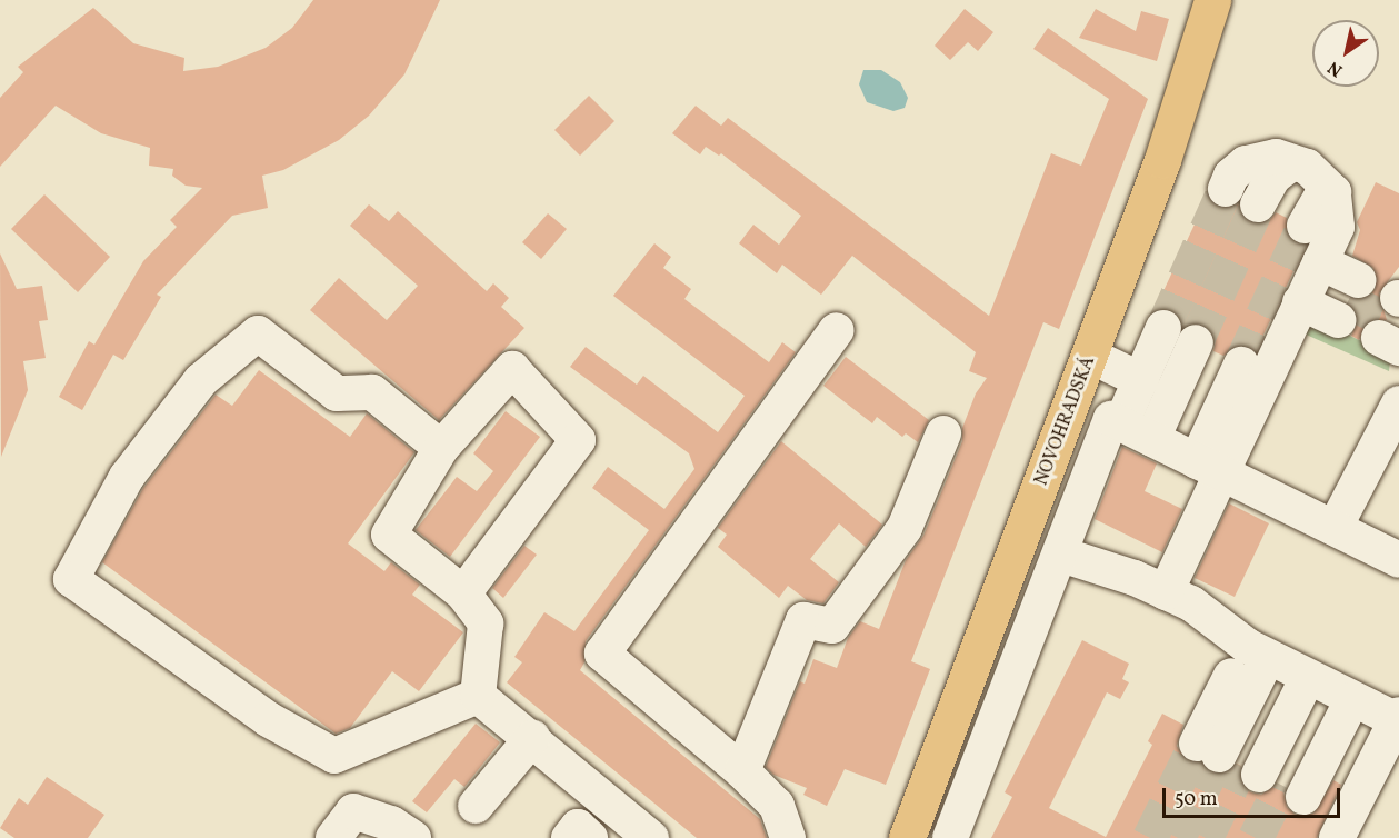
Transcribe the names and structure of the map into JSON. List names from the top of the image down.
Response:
{
  "streets": {
    "main road": ["NOVOHRADSKÁ"]
  },
  "scale_bar": "50 m",
  "north": "bottom left"
}
